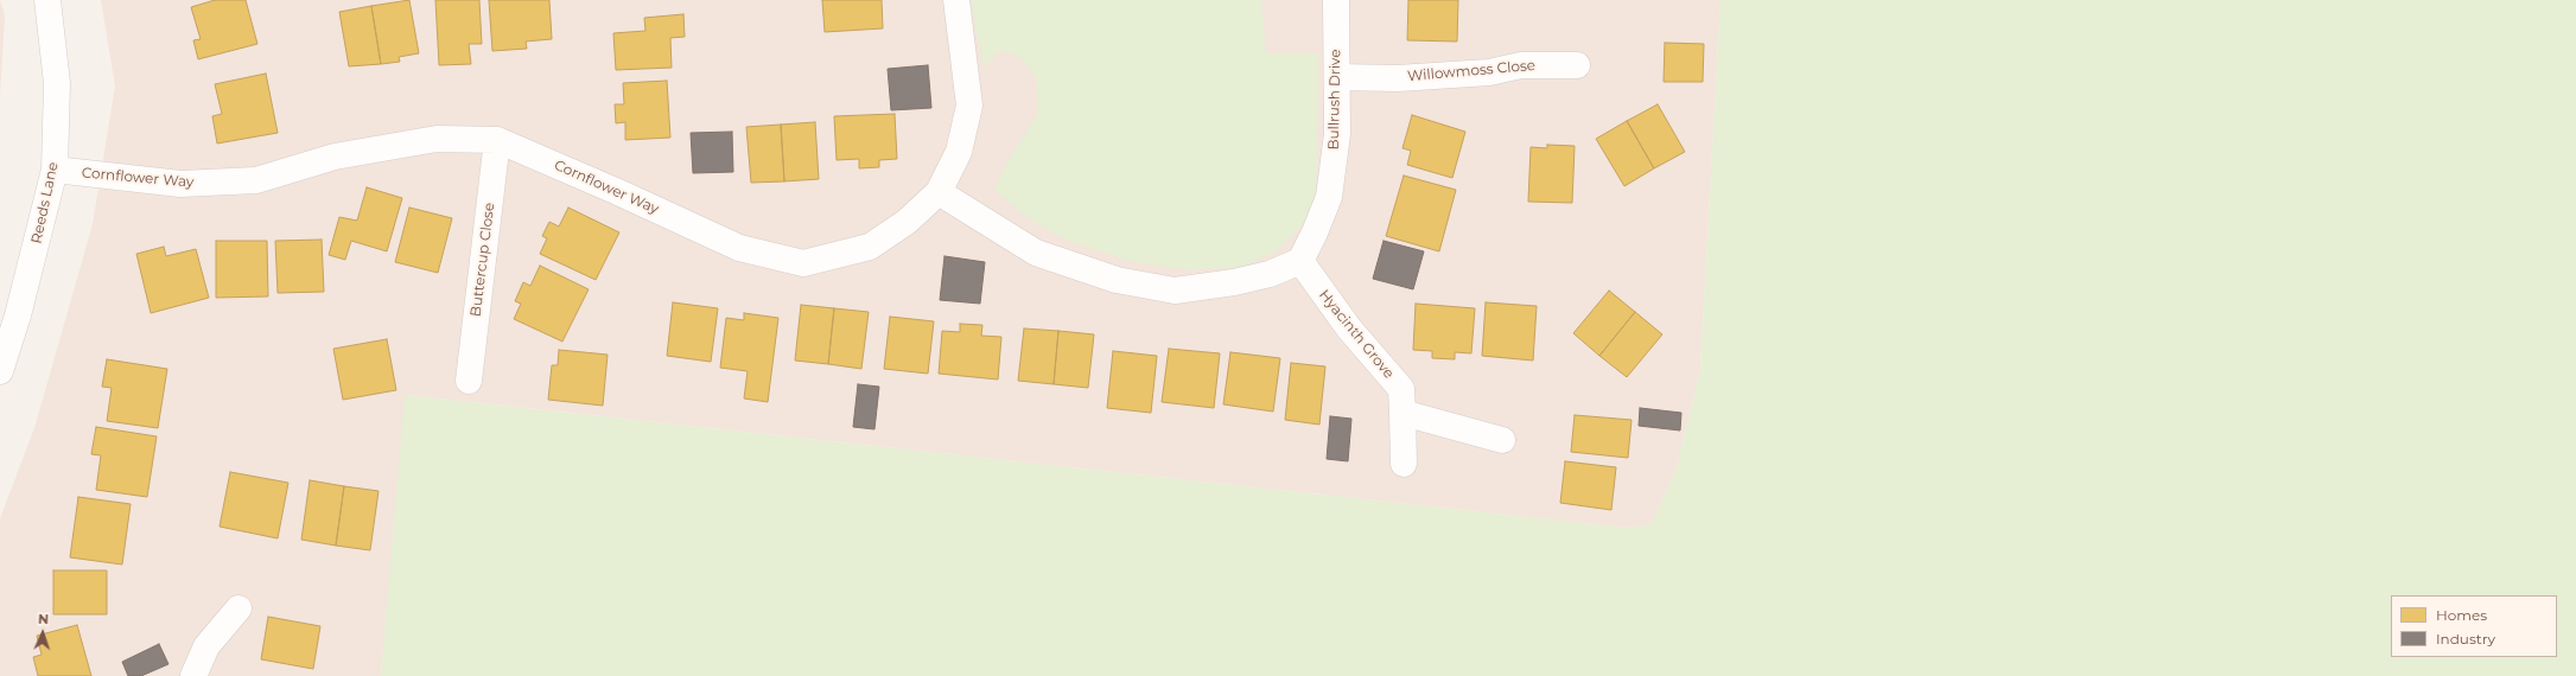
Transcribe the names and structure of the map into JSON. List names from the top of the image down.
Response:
{
  "streets": {
    "street": [
      "Willowmoss Close",
      "Bullrush Drive",
      "Cornflower Way",
      "Reeds Lane",
      "Buttercup Close",
      "Hyacinth Grove"
    ]
  },
  "crossings": [
    ["Willowmoss Close", "Bullrush Drive"],
    ["Bullrush Drive", "Hyacinth Grove"],
    ["Cornflower Way", "Reeds Lane"],
    ["Cornflower Way", "Buttercup Close"]
  ],
  "legend": ["Homes", "Industry"],
  "north": "top"
}
